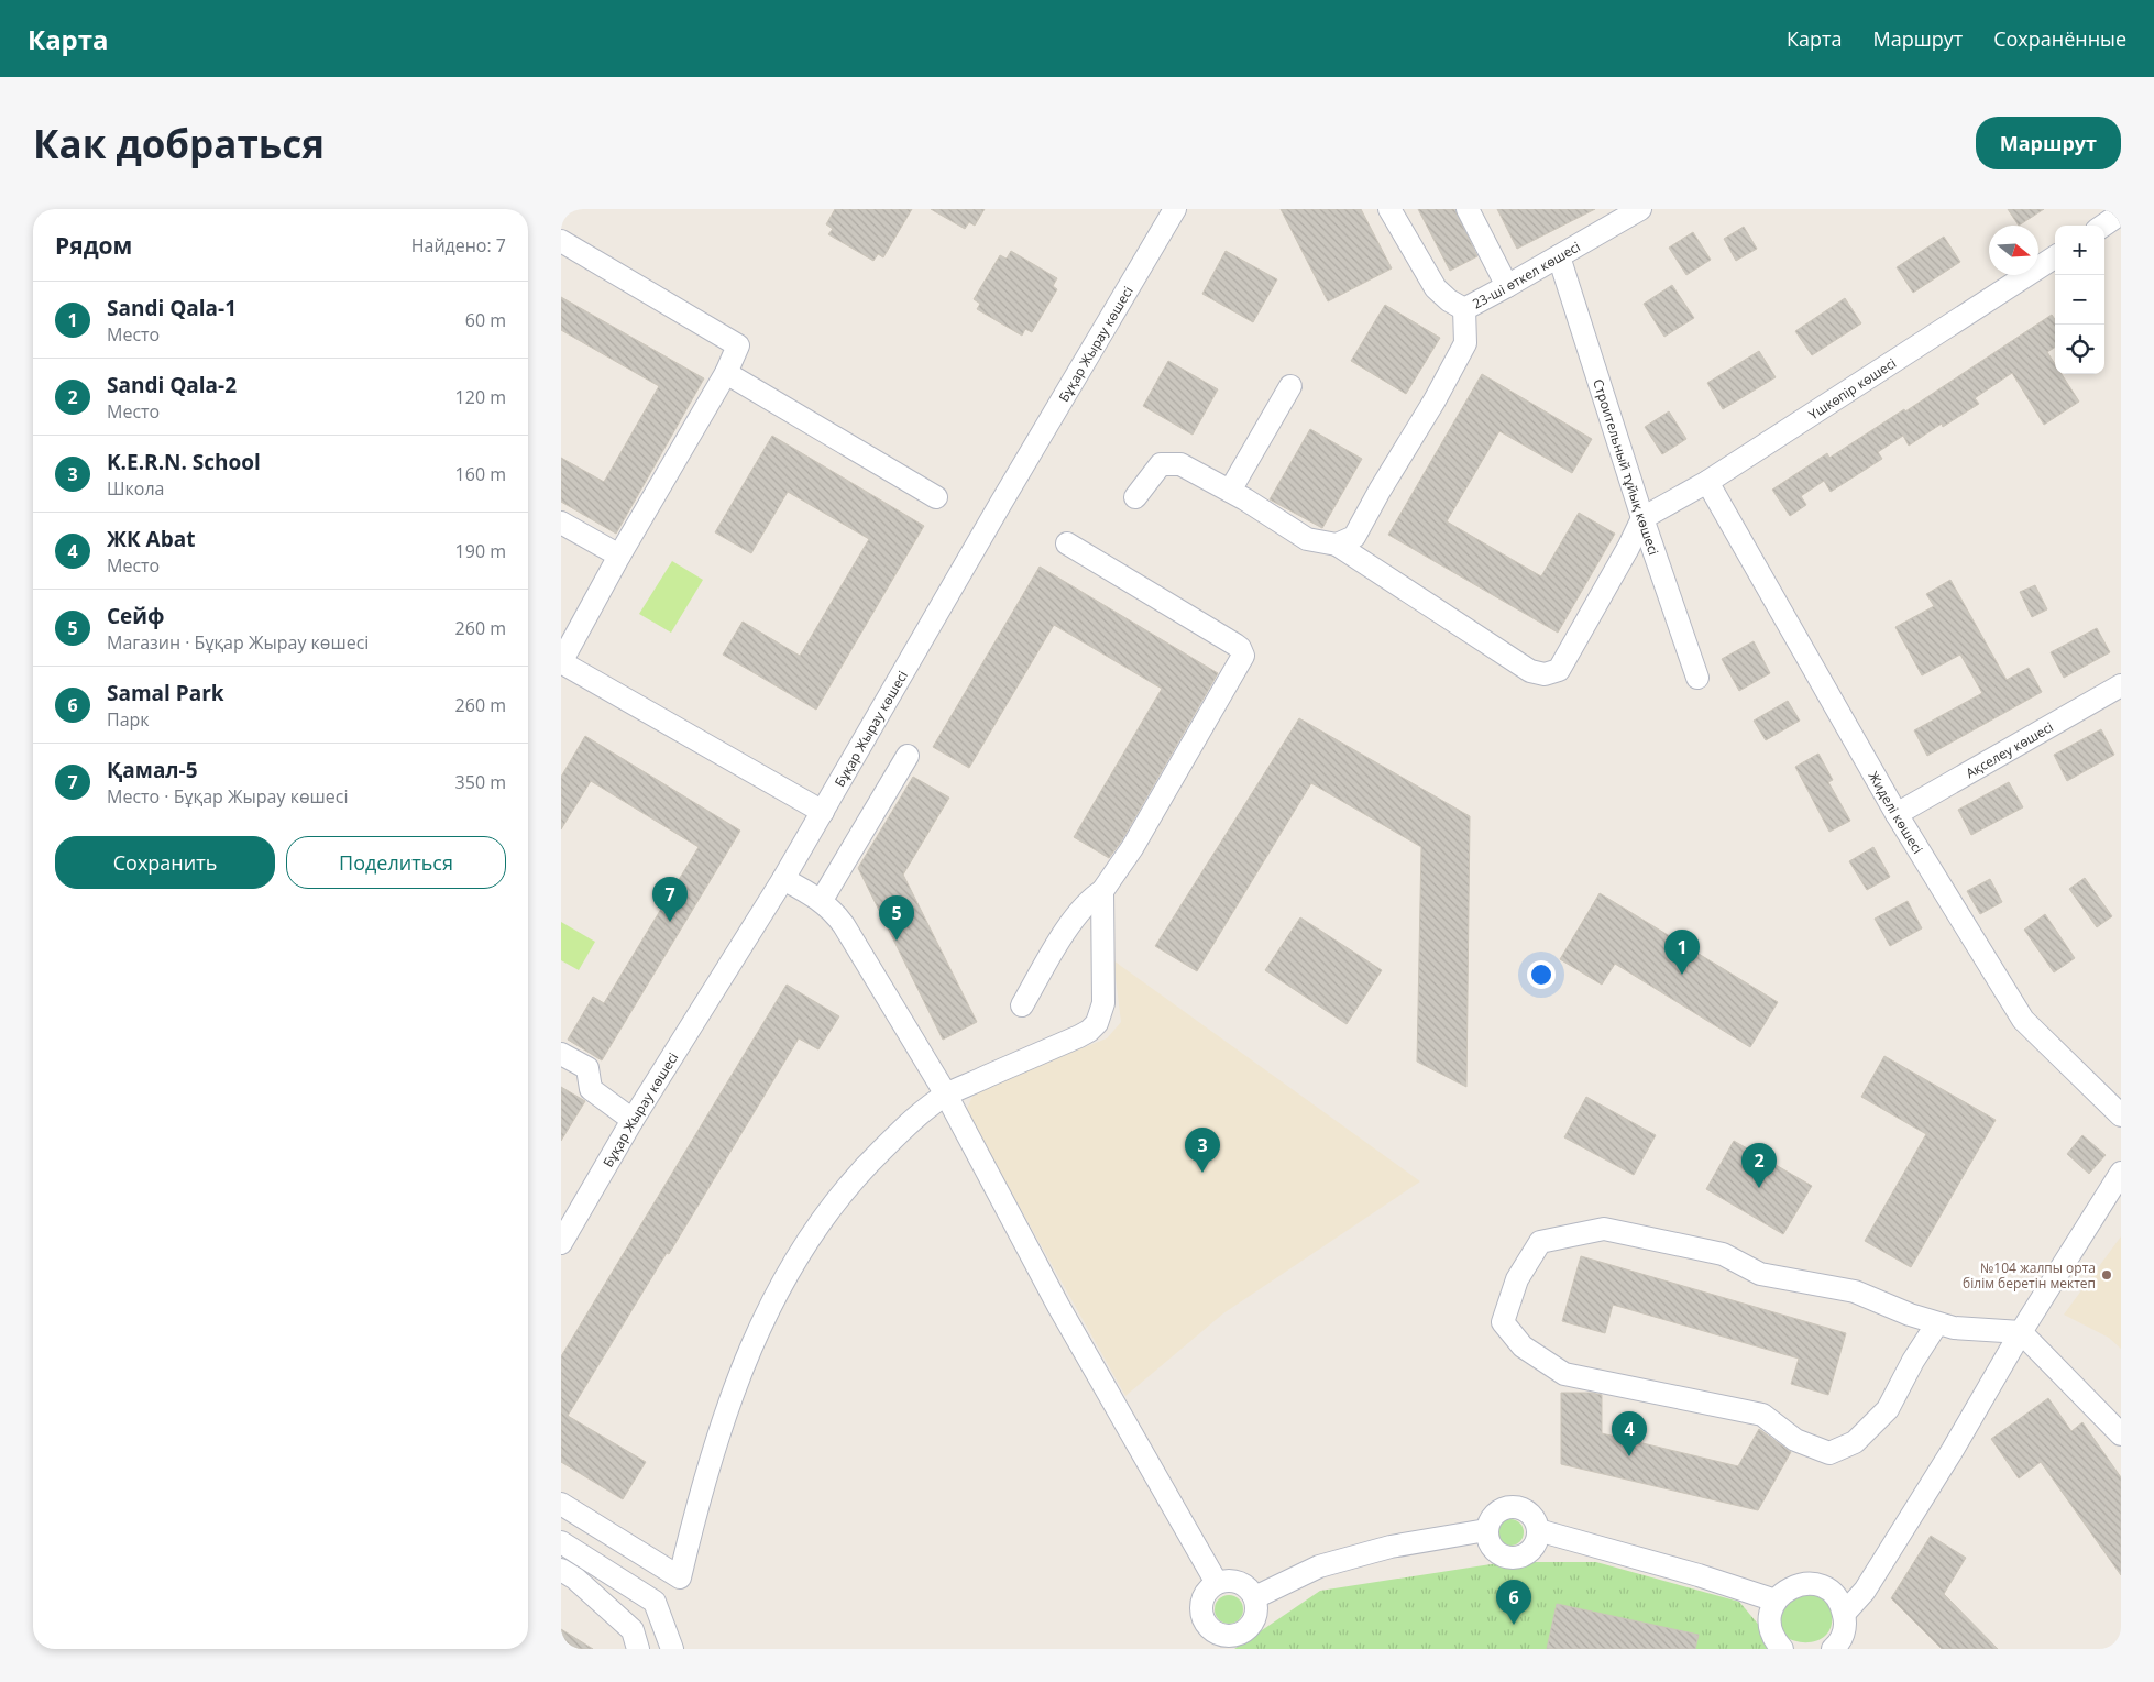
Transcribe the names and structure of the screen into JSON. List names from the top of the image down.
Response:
{
  "streets": {
    "street": [
      "23-ші өткел көшесі",
      "Бұқар Жырау көшесі",
      "Үшкөпір көшесі",
      "Строительный тұйық көшесі",
      "Ақселеу көшесі",
      "Жиделі көшесі"
    ]
  },
  "crossings": [
    ["23-ші өткел көшесі", "Строительный тұйық көшесі"],
    ["Үшкөпір көшесі", "Строительный тұйық көшесі"],
    ["Үшкөпір көшесі", "Жиделі көшесі"],
    ["Ақселеу көшесі", "Жиделі көшесі"]
  ],
  "places": ["№104 жалпы орта білім беретін мектеп"],
  "north": "right",
  "page": {
    "header": "Карта",
    "nav": ["Карта", "Маршрут", "Сохранённые"],
    "buttons": [
      "Маршрут",
      ["Сохранить", "Поделиться"]
    ],
    "title": "Как добраться",
    "heading": ["Рядом", "Найдено: 7"],
    "map_buttons": ["+", "−"],
    "list": [
      {
        "mark": "1",
        "name": "Sandi Qala-1",
        "note": "Место",
        "value": "60 m"
      },
      {
        "mark": "2",
        "name": "Sandi Qala-2",
        "note": "Место",
        "value": "120 m"
      },
      {
        "mark": "3",
        "name": "K.E.R.N. School",
        "note": "Школа",
        "value": "160 m"
      },
      {
        "mark": "4",
        "name": "ЖК Abat",
        "note": "Место",
        "value": "190 m"
      },
      {
        "mark": "5",
        "name": "Сейф",
        "note": "Магазин · Бұқар Жырау көшесі",
        "value": "260 m"
      },
      {
        "mark": "6",
        "name": "Samal Park",
        "note": "Парк",
        "value": "260 m"
      },
      {
        "mark": "7",
        "name": "Қамал-5",
        "note": "Место · Бұқар Жырау көшесі",
        "value": "350 m"
      }
    ],
    "pins": [
      "7",
      "5",
      "1",
      "3",
      "2",
      "4",
      "6"
    ]
  }
}
